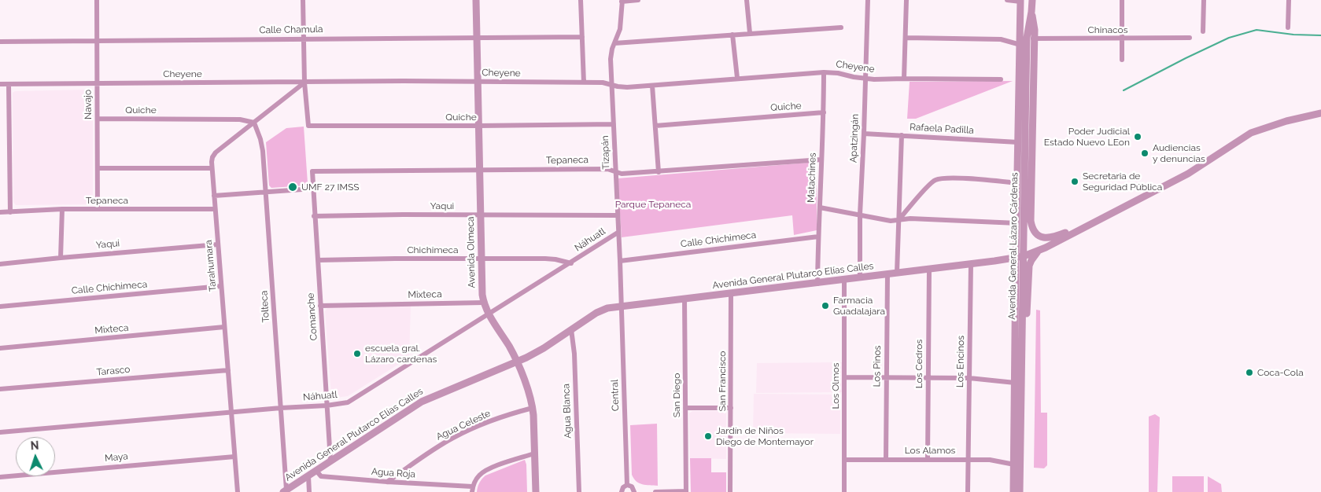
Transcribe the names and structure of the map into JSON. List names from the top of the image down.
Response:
{
  "streets": {
    "street": [
      "Calle Chamula",
      "Chinacos",
      "Cheyene",
      "Navajo",
      "Quiche",
      "Rafaela Padilla",
      "Apatzingán",
      "Tizapán",
      "Tepaneca",
      "Matachines",
      "Yaqui",
      "Náhuatl",
      "Calle Chichimeca",
      "Avenida General Lázaro Cárdenas",
      "Chichimeca",
      "Avenida Olmeca",
      "Tarahumara",
      "Avenida General Plutarco Elías Calles",
      "Mixteca",
      "Tolteca",
      "Comanche",
      "Los Encinos",
      "Los Cedros",
      "Los Pinos",
      "Tarasco",
      "San Francisco",
      "Los Olmos",
      "Central",
      "San Diego",
      "Agua Blanca",
      "Agua Celeste",
      "Los Alamos",
      "Maya",
      "Agua Roja"
    ]
  },
  "crossings": [
    ["Calle Chamula", "Navajo"],
    ["Calle Chamula", "Avenida Olmeca"],
    ["Chinacos", "Avenida General Lázaro Cárdenas"],
    ["Cheyene", "Navajo"],
    ["Cheyene", "Quiche"],
    ["Cheyene", "Apatzingán"],
    ["Cheyene", "Tizapán"],
    ["Cheyene", "Matachines"],
    ["Cheyene", "Avenida Olmeca"],
    ["Cheyene", "Tarahumara"],
    ["Navajo", "Quiche"],
    ["Navajo", "Tepaneca"],
    ["Quiche", "Tizapán"],
    ["Quiche", "Matachines"],
    ["Quiche", "Avenida Olmeca"],
    ["Quiche", "Tarahumara"],
    ["Quiche", "Tolteca"],
    ["Rafaela Padilla", "Apatzingán"],
    ["Rafaela Padilla", "Avenida General Lázaro Cárdenas"],
    ["Apatzingán", "Avenida General Plutarco Elías Calles"],
    ["Tizapán", "Tepaneca"],
    ["Tizapán", "Yaqui"],
    ["Tizapán", "Náhuatl"],
    ["Tizapán", "Calle Chichimeca"],
    ["Tizapán", "Avenida General Plutarco Elías Calles"],
    ["Tizapán", "Central"],
    ["Tepaneca", "Matachines"],
    ["Tepaneca", "Avenida Olmeca"],
    ["Tepaneca", "Tarahumara"],
    ["Tepaneca", "Comanche"],
    ["Matachines", "Calle Chichimeca"],
    ["Matachines", "Avenida General Plutarco Elías Calles"],
    ["Yaqui", "Avenida Olmeca"],
    ["Yaqui", "Tarahumara"],
    ["Yaqui", "Comanche"],
    ["Náhuatl", "Chichimeca"],
    ["Náhuatl", "Avenida Olmeca"],
    ["Náhuatl", "Tarahumara"],
    ["Náhuatl", "Tolteca"],
    ["Náhuatl", "Comanche"],
    ["Calle Chichimeca", "Tarahumara"],
    ["Avenida General Lázaro Cárdenas", "Avenida General Plutarco Elías Calles"],
    ["Avenida General Lázaro Cárdenas", "Los Alamos"],
    ["Chichimeca", "Avenida Olmeca"],
    ["Chichimeca", "Comanche"],
    ["Avenida Olmeca", "Avenida General Plutarco Elías Calles"],
    ["Avenida Olmeca", "Mixteca"],
    ["Avenida Olmeca", "Agua Celeste"],
    ["Tarahumara", "Mixteca"],
    ["Tarahumara", "Tolteca"],
    ["Tarahumara", "Tarasco"],
    ["Tarahumara", "Maya"],
    ["Avenida General Plutarco Elías Calles", "Tolteca"],
    ["Avenida General Plutarco Elías Calles", "Comanche"],
    ["Avenida General Plutarco Elías Calles", "Los Encinos"],
    ["Avenida General Plutarco Elías Calles", "Los Cedros"],
    ["Avenida General Plutarco Elías Calles", "Los Pinos"],
    ["Avenida General Plutarco Elías Calles", "San Francisco"],
    ["Avenida General Plutarco Elías Calles", "Los Olmos"],
    ["Avenida General Plutarco Elías Calles", "Central"],
    ["Avenida General Plutarco Elías Calles", "San Diego"],
    ["Avenida General Plutarco Elías Calles", "Agua Blanca"],
    ["Avenida General Plutarco Elías Calles", "Agua Roja"],
    ["Mixteca", "Comanche"],
    ["Los Encinos", "Los Alamos"],
    ["Los Cedros", "Los Alamos"],
    ["Los Pinos", "Los Alamos"],
    ["Los Olmos", "Los Alamos"],
    ["Agua Celeste", "Agua Roja"]
  ],
  "parks": ["Parque Tepaneca"],
  "places": [
    "Poder Judicial Estado Nuevo LEon",
    "Audiencias y denuncias",
    "Secretaria de Seguridad Pública",
    "UMF 27 IMSS",
    "Farmacia Guadalajara",
    "escuela gral. Lázaro cardenas",
    "Coca-Cola",
    "Jardín de Niños Diego de Montemayor"
  ],
  "north": "top"
}
